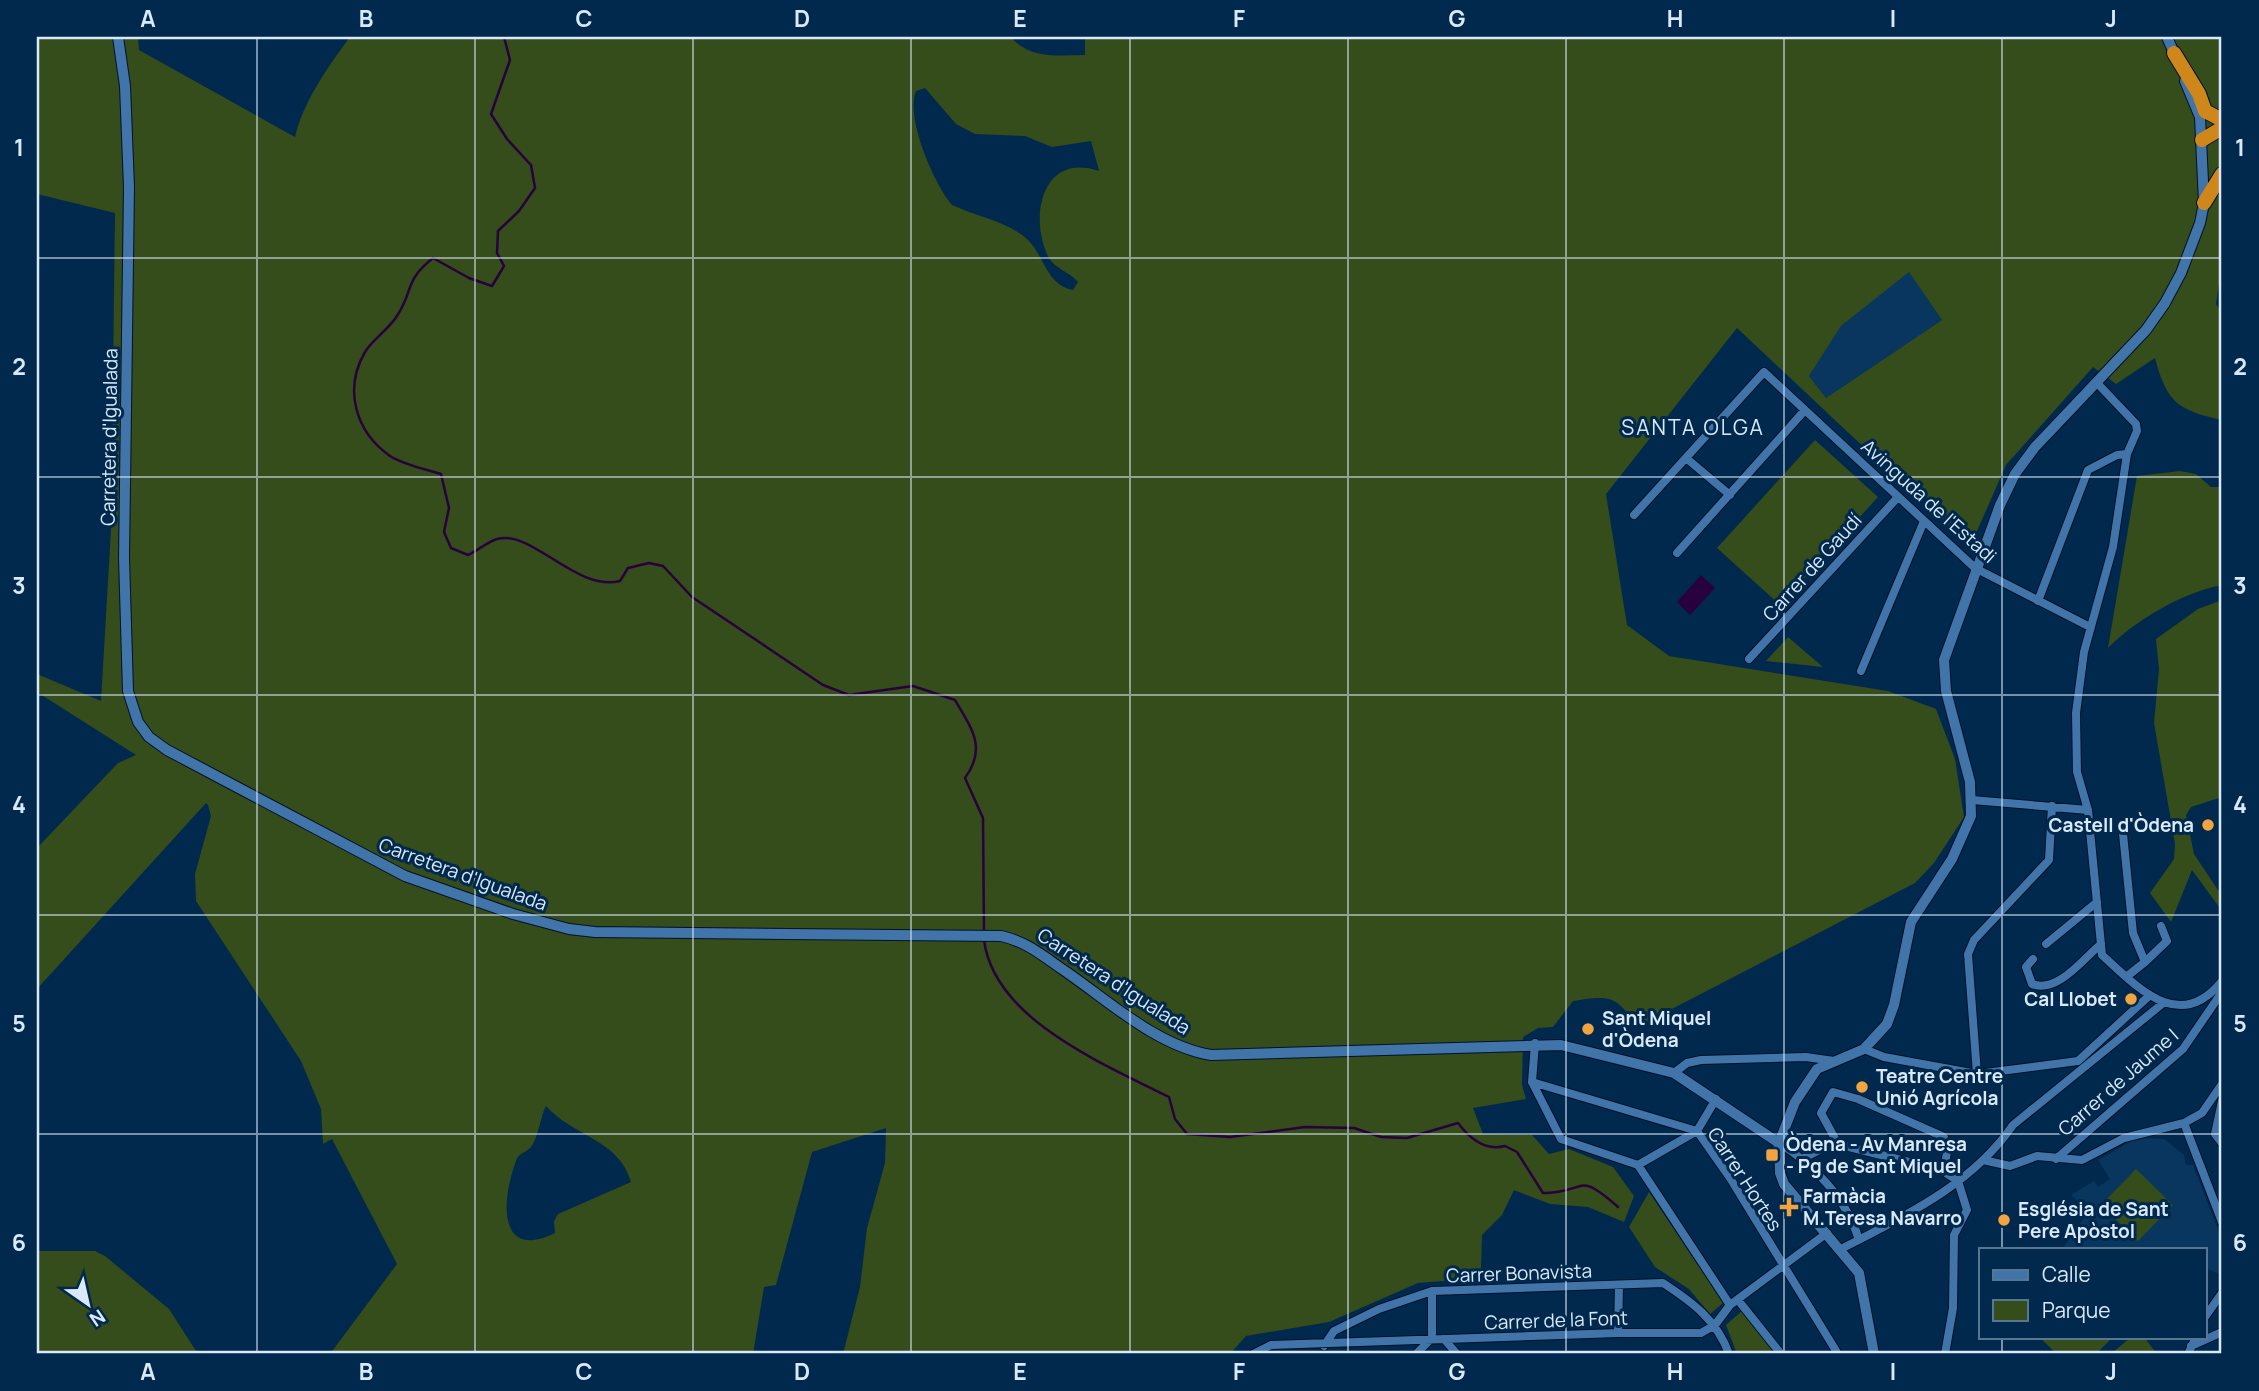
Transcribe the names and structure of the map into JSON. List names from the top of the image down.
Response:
{
  "streets": {
    "street": [
      "Carretera d'Igualada",
      "Avinguda de l'Estadi",
      "Carrer de Gaudí",
      "Carrer de Jaume I",
      "Carrer Hortes",
      "Carrer Bonavista",
      "Carrer de la Font"
    ]
  },
  "crossings": [
    ["Avinguda de l'Estadi", "Carrer de Gaudí"],
    ["Carrer Bonavista", "Carrer de la Font"]
  ],
  "districts": ["SANTA OLGA"],
  "places": {
    "other": [
      "Castell d'Òdena",
      "Cal Llobet",
      "Sant Miquel d'Òdena",
      "Teatre Centre Unió Agrícola",
      "Església de Sant Pere Apòstol"
    ],
    "transit": ["Òdena - Av Manresa - Pg de Sant Miquel"],
    "health": ["Farmàcia M.Teresa Navarro"]
  },
  "legend": ["Calle", "Parque"],
  "north": "bottom right",
  "grid": {
    "columns": [
      "A",
      "B",
      "C",
      "D",
      "E",
      "F",
      "G",
      "H",
      "I",
      "J"
    ],
    "rows": [
      "1",
      "2",
      "3",
      "4",
      "5",
      "6"
    ]
  }
}
